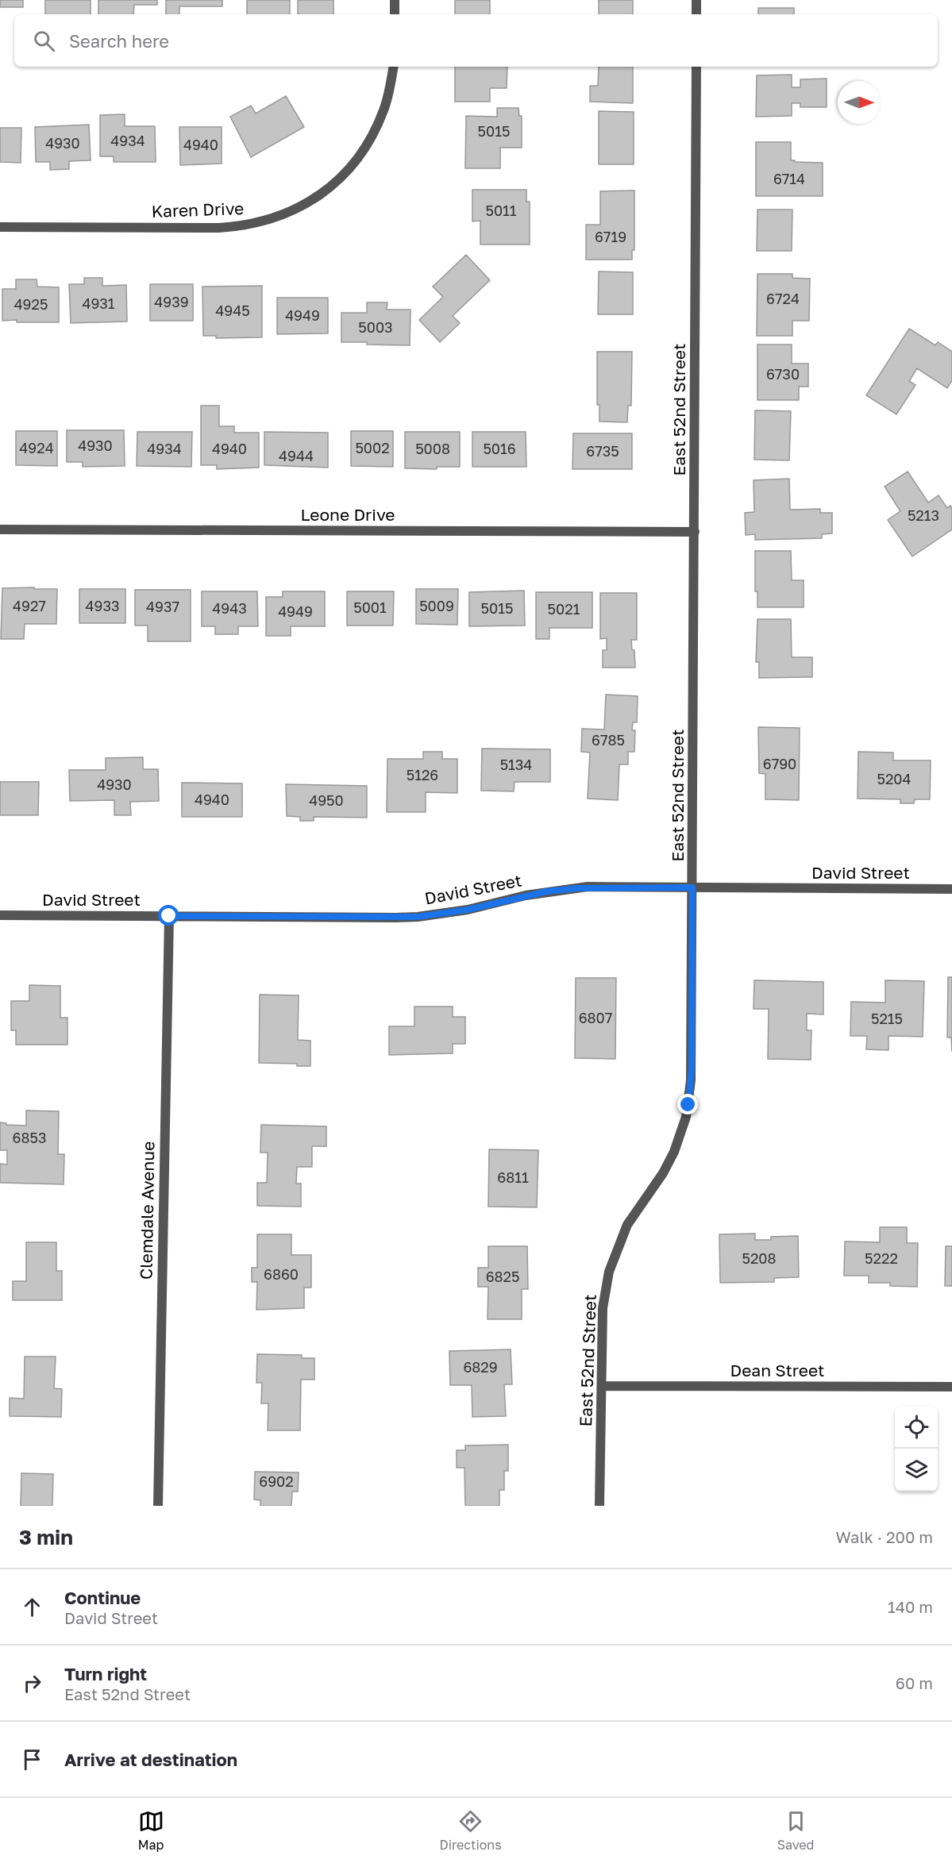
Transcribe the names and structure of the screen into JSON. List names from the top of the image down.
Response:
{
  "streets": {
    "street": [
      "Karen Drive",
      "East 52nd Street",
      "Leone Drive",
      "David Street",
      "Clemdale Avenue",
      "Dean Street"
    ]
  },
  "crossings": [
    ["East 52nd Street", "Leone Drive"],
    ["East 52nd Street", "David Street"],
    ["East 52nd Street", "Dean Street"],
    ["David Street", "Clemdale Avenue"]
  ],
  "house_numbers": [
    "5015",
    "4934",
    "4930",
    "4940",
    "6714",
    "5011",
    "6719",
    "6724",
    "4939",
    "4931",
    "4925",
    "4945",
    "4949",
    "5003",
    "6730",
    "4930",
    "4924",
    "5002",
    "4934",
    "4940",
    "5008",
    "5016",
    "6735",
    "4944",
    "5213",
    "4927",
    "4933",
    "5009",
    "4937",
    "5001",
    "4943",
    "5015",
    "5021",
    "4949",
    "6785",
    "6790",
    "5134",
    "5126",
    "5204",
    "4930",
    "4940",
    "4950",
    "6807",
    "5215",
    "6853",
    "6811",
    "5208",
    "5222",
    "6860",
    "6825",
    "6829",
    "6902"
  ],
  "north": "right",
  "page": {
    "search": "Search here",
    "heading": ["3 min", "Walk · 200 m"],
    "list": [
      ["Continue", "David Street", "140 m"],
      ["Turn right", "East 52nd Street", "60 m"],
      "Arrive at destination"
    ],
    "nav": ["Map", "Directions", "Saved"]
  }
}
